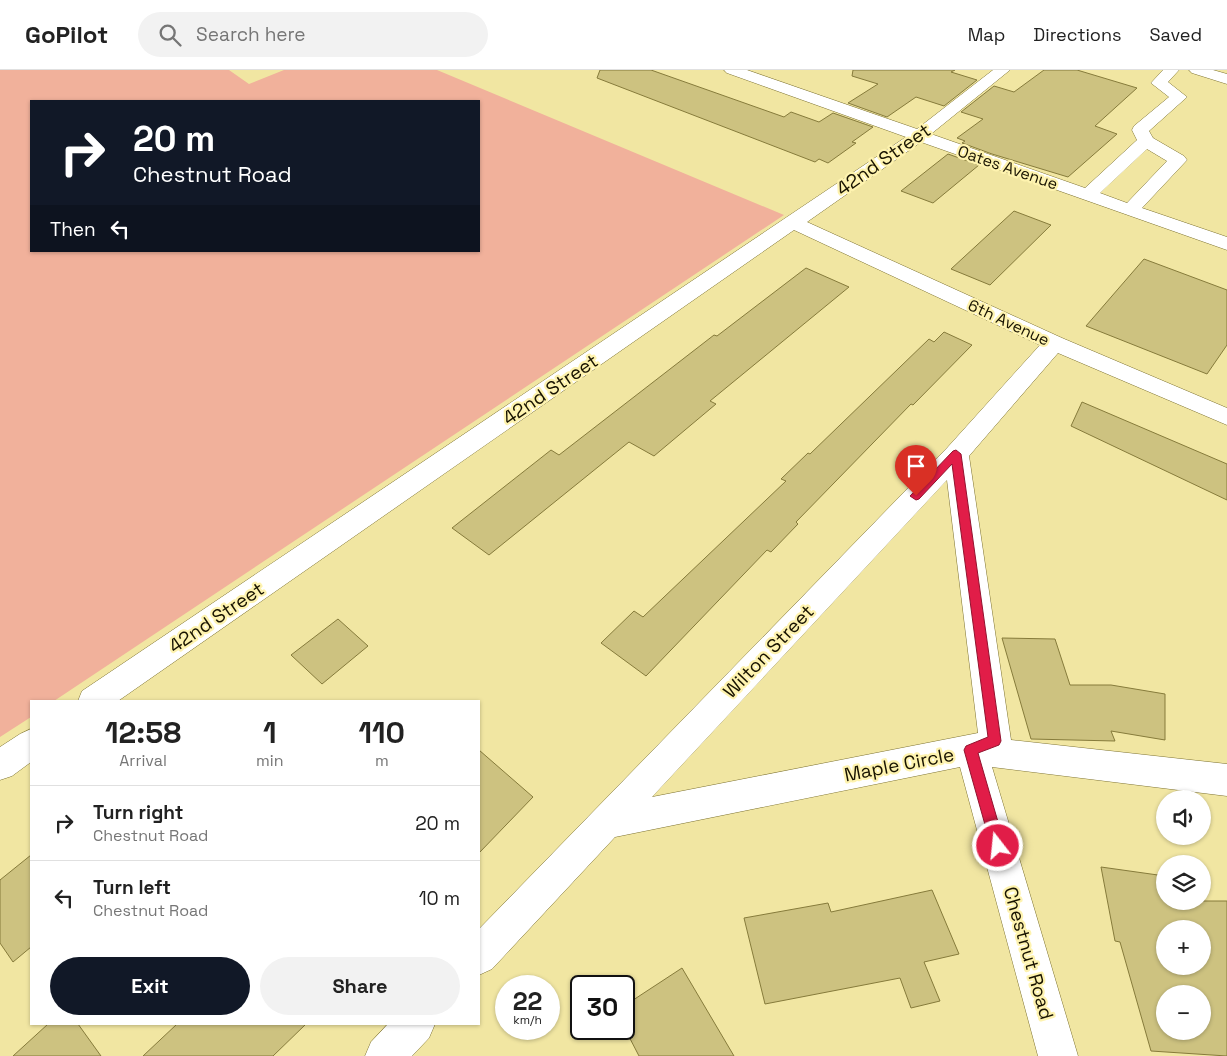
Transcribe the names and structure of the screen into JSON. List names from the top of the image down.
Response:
{
  "streets": {
    "street": [
      "42nd Street",
      "Oates Avenue",
      "6th Avenue",
      "Wilton Street",
      "Maple Circle",
      "Chestnut Road"
    ]
  },
  "crossings": [
    ["42nd Street", "Oates Avenue"],
    ["42nd Street", "6th Avenue"],
    ["6th Avenue", "Wilton Street"],
    ["Wilton Street", "Maple Circle"],
    ["Maple Circle", "Chestnut Road"]
  ],
  "page": {
    "header": "GoPilot",
    "search": "Search here",
    "nav": ["Map", "Directions", "Saved"],
    "turn": ["20 m", "Chestnut Road"],
    "then": "Then",
    "eta": [
      "12:58",
      "Arrival",
      "1",
      "min",
      "110",
      "m"
    ],
    "list": [
      {
        "name": "Turn right",
        "note": "Chestnut Road",
        "value": "20 m"
      },
      {
        "name": "Turn left",
        "note": "Chestnut Road",
        "value": "10 m"
      }
    ],
    "map_buttons": ["+", "−"],
    "buttons": ["Exit", "Share"],
    "speed": "22 km/h",
    "limit": "30"
  }
}
